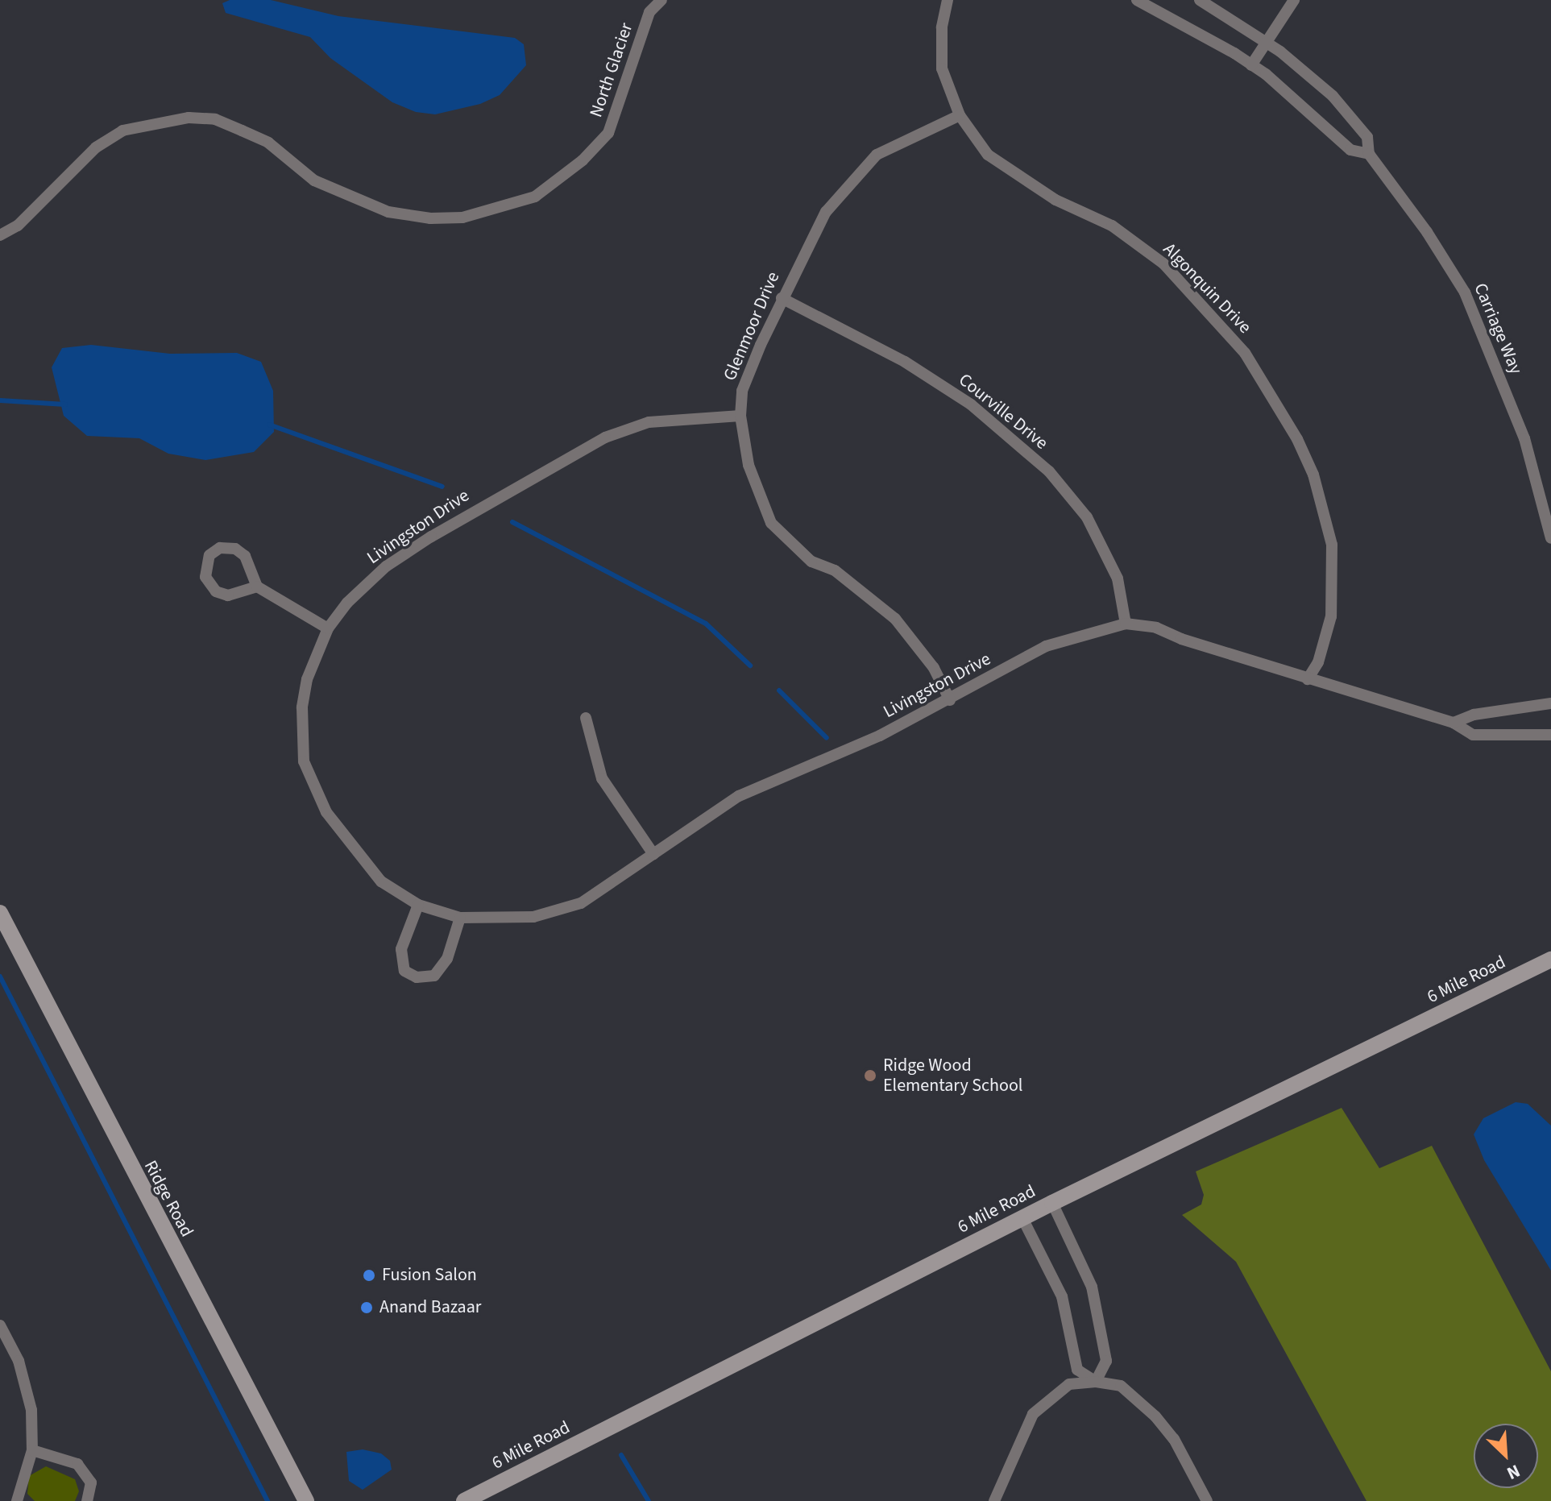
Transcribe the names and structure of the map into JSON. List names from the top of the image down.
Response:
{
  "streets": {
    "street": [
      "North Glacier",
      "Algonquin Drive",
      "Glenmoor Drive",
      "Carriage Way",
      "Courville Drive",
      "Livingston Drive",
      "6 Mile Road",
      "Ridge Road"
    ]
  },
  "crossings": [
    ["Algonquin Drive", "Glenmoor Drive"],
    ["Algonquin Drive", "Livingston Drive"],
    ["Glenmoor Drive", "Courville Drive"],
    ["Glenmoor Drive", "Livingston Drive"],
    ["Courville Drive", "Livingston Drive"]
  ],
  "places": ["Ridge Wood Elementary School", "Fusion Salon", "Anand Bazaar"],
  "north": "bottom right"
}
